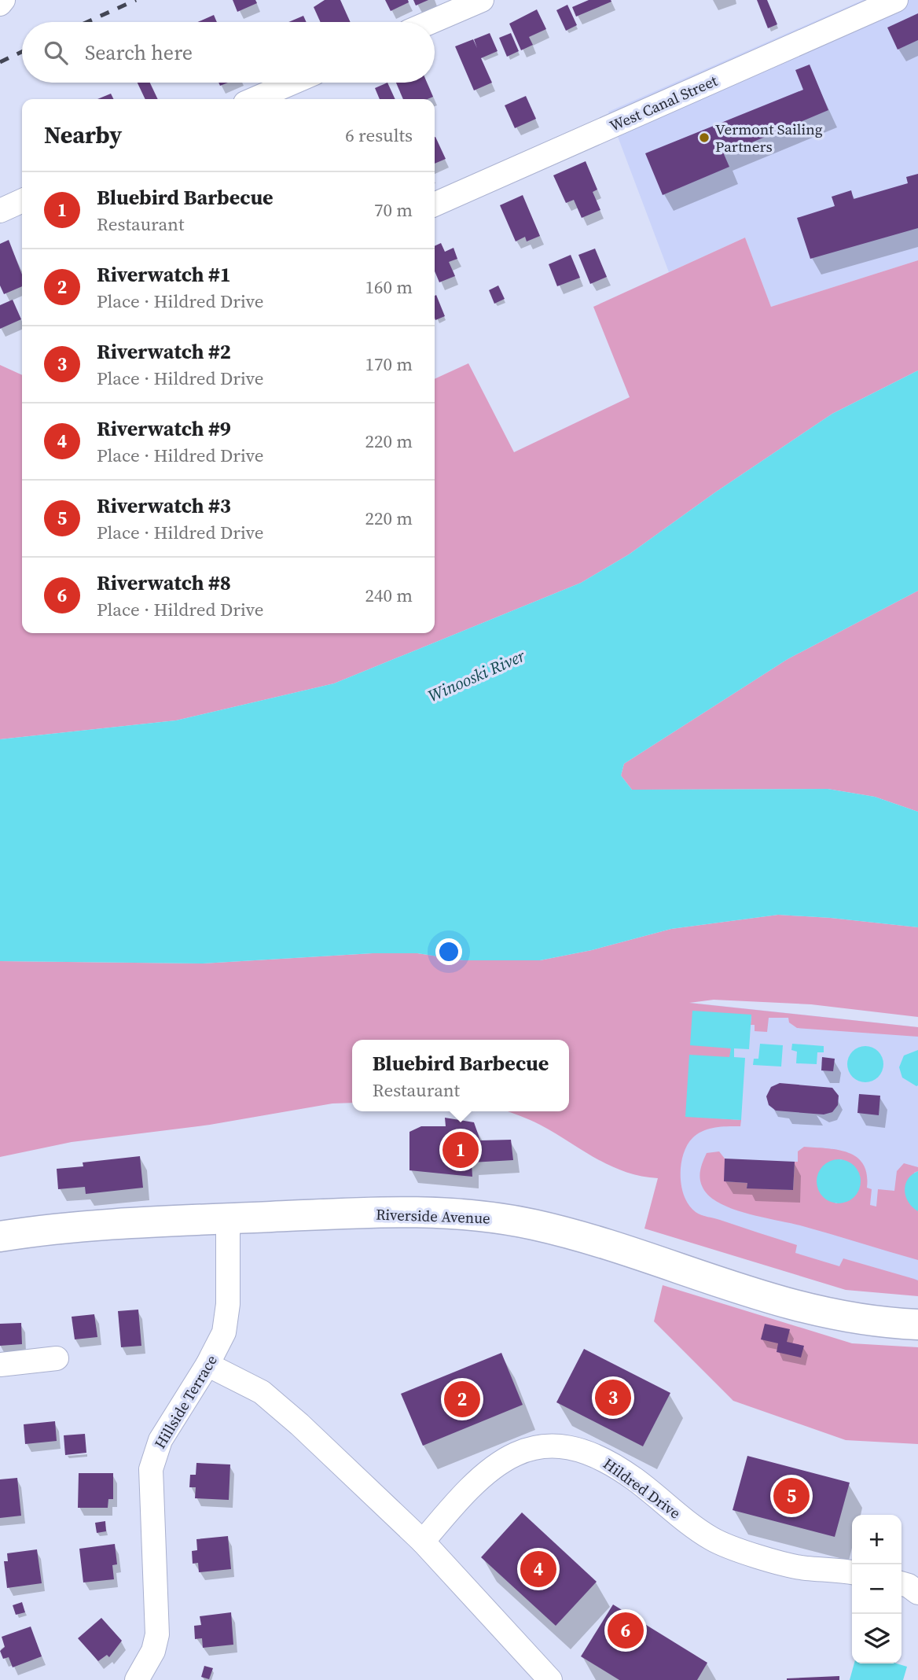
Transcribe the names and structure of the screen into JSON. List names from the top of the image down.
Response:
{
  "streets": {
    "main road": ["Riverside Avenue"],
    "street": ["West Canal Street", "Hillside Terrace", "Hildred Drive"]
  },
  "crossings": [
    ["Riverside Avenue", "Hillside Terrace"]
  ],
  "water": ["Winooski River"],
  "places": ["Vermont Sailing Partners"],
  "page": {
    "search": "Search here",
    "heading": ["Nearby", "6 results"],
    "list": [
      {
        "mark": "1",
        "name": "Bluebird Barbecue",
        "note": "Restaurant",
        "value": "70 m"
      },
      {
        "mark": "2",
        "name": "Riverwatch #1",
        "note": "Place · Hildred Drive",
        "value": "160 m"
      },
      {
        "mark": "3",
        "name": "Riverwatch #2",
        "note": "Place · Hildred Drive",
        "value": "170 m"
      },
      {
        "mark": "4",
        "name": "Riverwatch #9",
        "note": "Place · Hildred Drive",
        "value": "220 m"
      },
      {
        "mark": "5",
        "name": "Riverwatch #3",
        "note": "Place · Hildred Drive",
        "value": "220 m"
      },
      {
        "mark": "6",
        "name": "Riverwatch #8",
        "note": "Place · Hildred Drive",
        "value": "240 m"
      }
    ],
    "popup": ["Bluebird Barbecue", "Restaurant"],
    "pins": [
      "1",
      "3",
      "2",
      "5",
      "4",
      "6"
    ],
    "map_buttons": ["+", "−"]
  }
}
